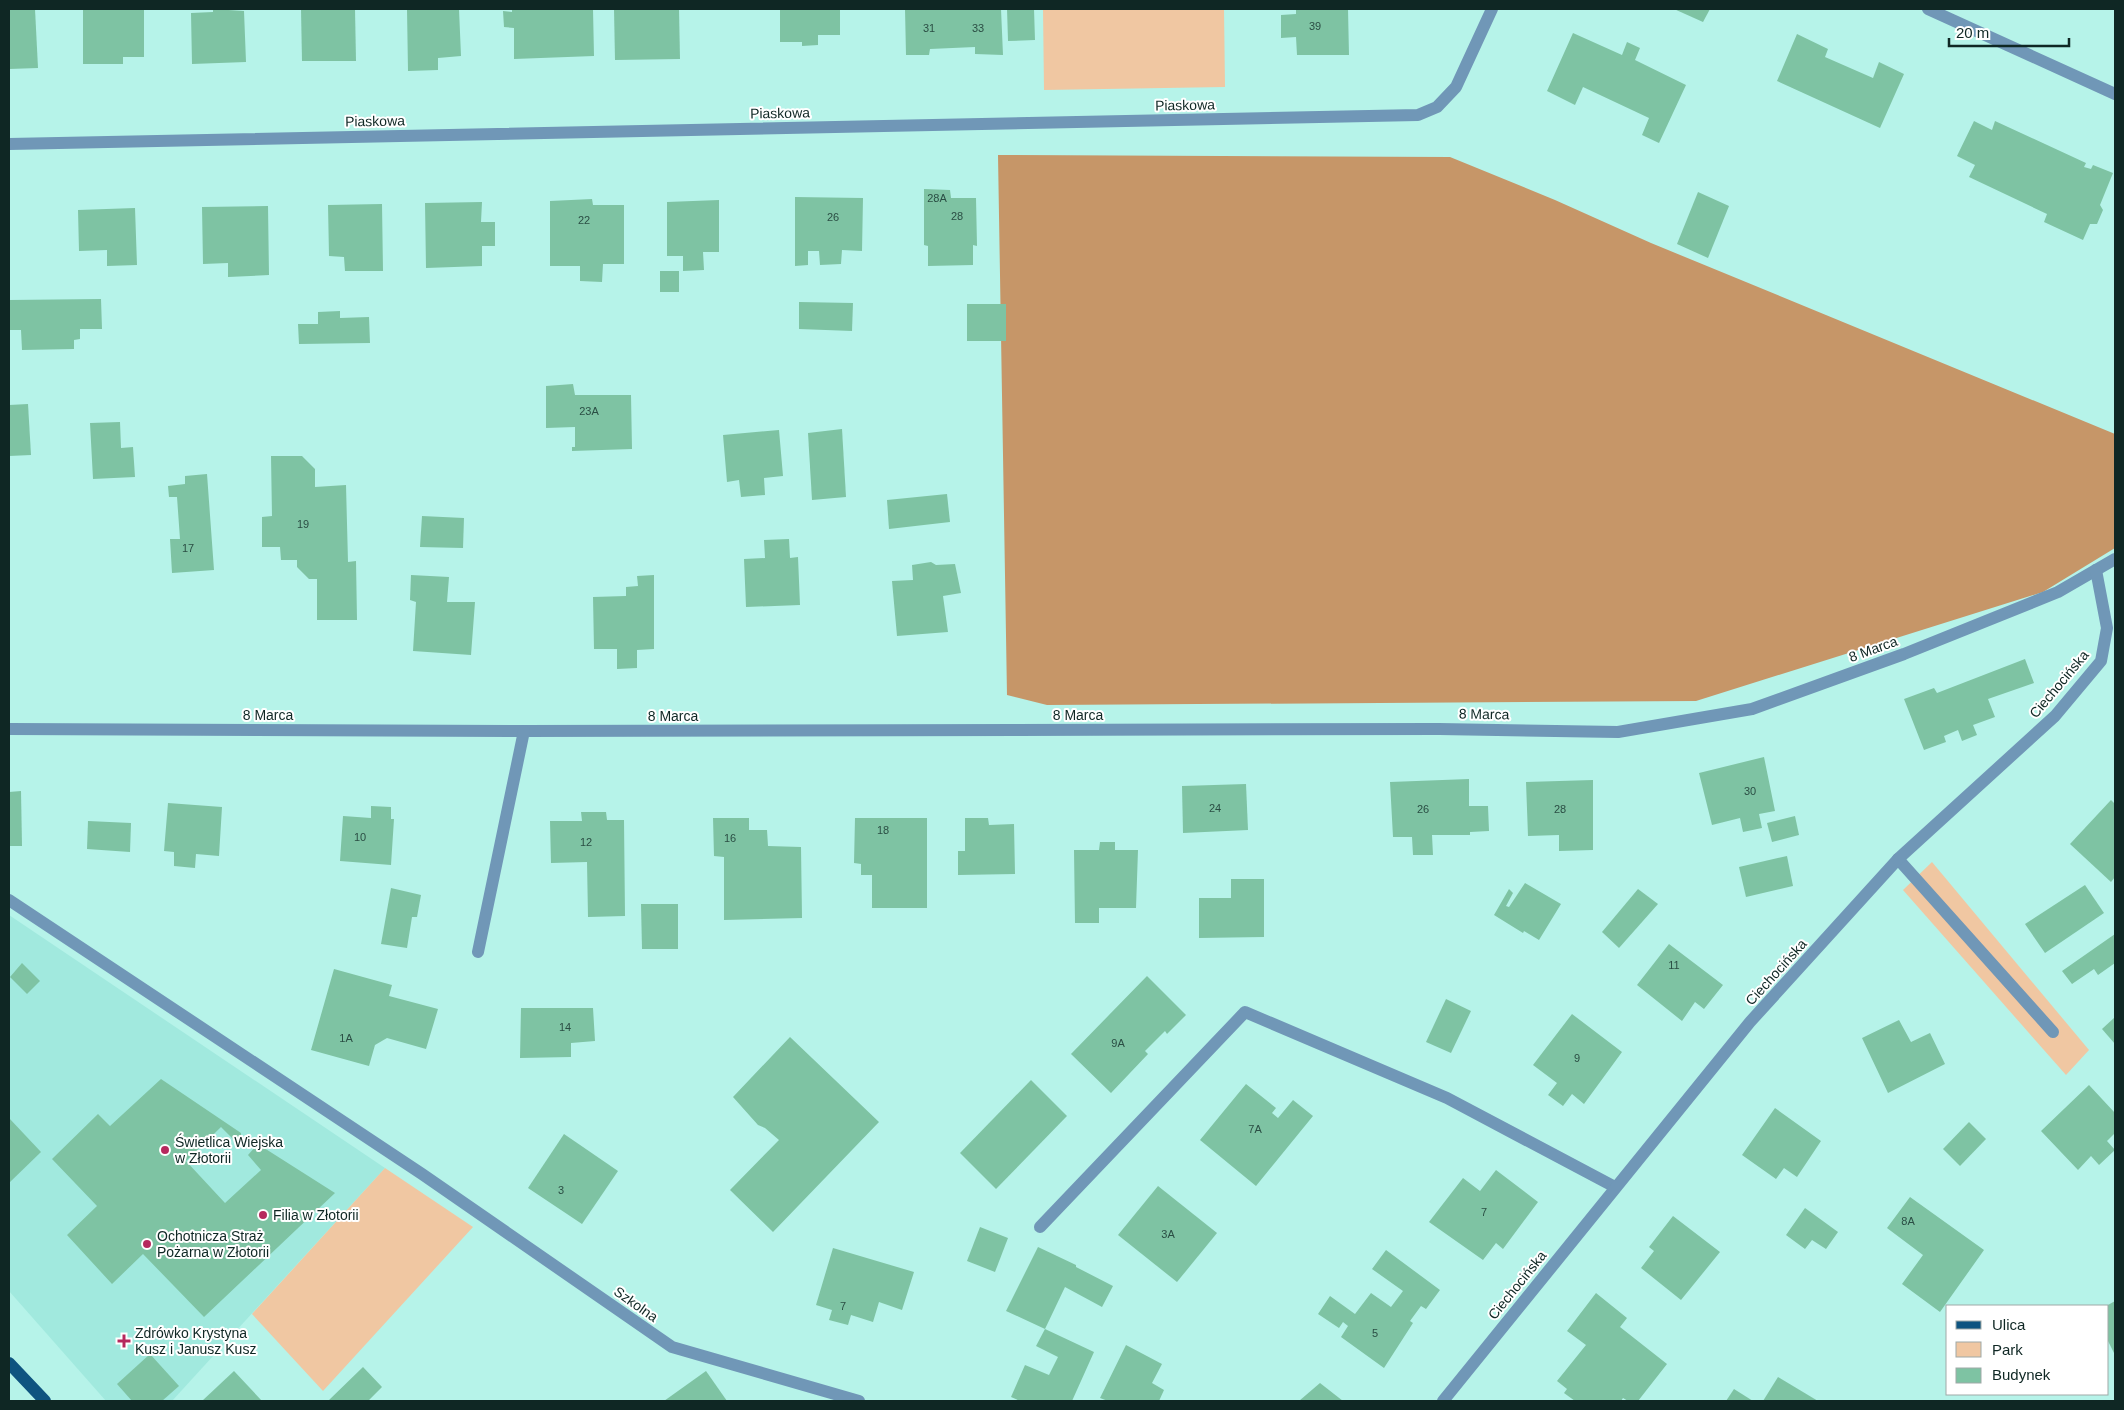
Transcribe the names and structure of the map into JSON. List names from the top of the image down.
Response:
{
  "streets": {
    "street": [
      "Piaskowa",
      "8 Marca",
      "Ciechocińska",
      "Szkolna"
    ]
  },
  "crossings": [
    ["8 Marca", "Ciechocińska"]
  ],
  "places": {
    "other": ["Świetlica Wiejska w Złotorii", "Filia w Złotorii", "Ochotnicza Straż Pożarna w Złotorii"],
    "health": ["Zdrówko Krystyna Kusz i Janusz Kusz"]
  },
  "house_numbers": [
    "39",
    "31",
    "33",
    "28A",
    "28",
    "26",
    "22",
    "23A",
    "19",
    "17",
    "30",
    "24",
    "26",
    "28",
    "18",
    "10",
    "16",
    "12",
    "11",
    "14",
    "1A",
    "9A",
    "9",
    "7A",
    "3",
    "7",
    "8A",
    "3A",
    "7",
    "5"
  ],
  "legend": ["Ulica", "Park", "Budynek"],
  "scale_bar": "20 m"
}
